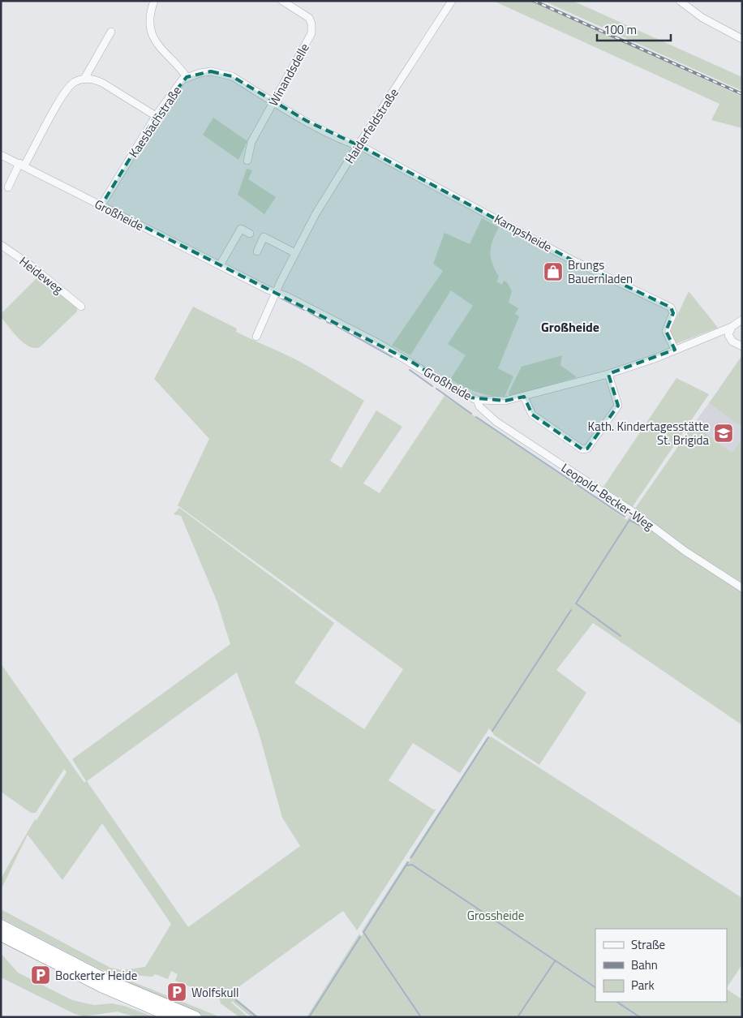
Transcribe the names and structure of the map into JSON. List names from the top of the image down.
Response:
{
  "streets": {
    "street": [
      "Winandsdelle",
      "Kaesbachstraße",
      "Haiderfeldstraße",
      "Großheide",
      "Kampsheide",
      "Heideweg",
      "Leopold-Becker-Weg"
    ]
  },
  "crossings": [
    ["Winandsdelle", "Kaesbachstraße"],
    ["Kaesbachstraße", "Haiderfeldstraße"],
    ["Kaesbachstraße", "Großheide"],
    ["Kaesbachstraße", "Kampsheide"],
    ["Haiderfeldstraße", "Großheide"],
    ["Haiderfeldstraße", "Kampsheide"],
    ["Großheide", "Kampsheide"],
    ["Großheide", "Leopold-Becker-Weg"]
  ],
  "districts": ["Großheide"],
  "parks": ["Grossheide"],
  "places": {
    "shop": ["Brungs Bauernladen"],
    "school or university": ["Kath. Kindertagesstätte St. Brigida"],
    "parking": ["Bockerter Heide", "Wolfskull"]
  },
  "legend": ["Straße", "Bahn", "Park"],
  "scale_bar": "100 m"
}
